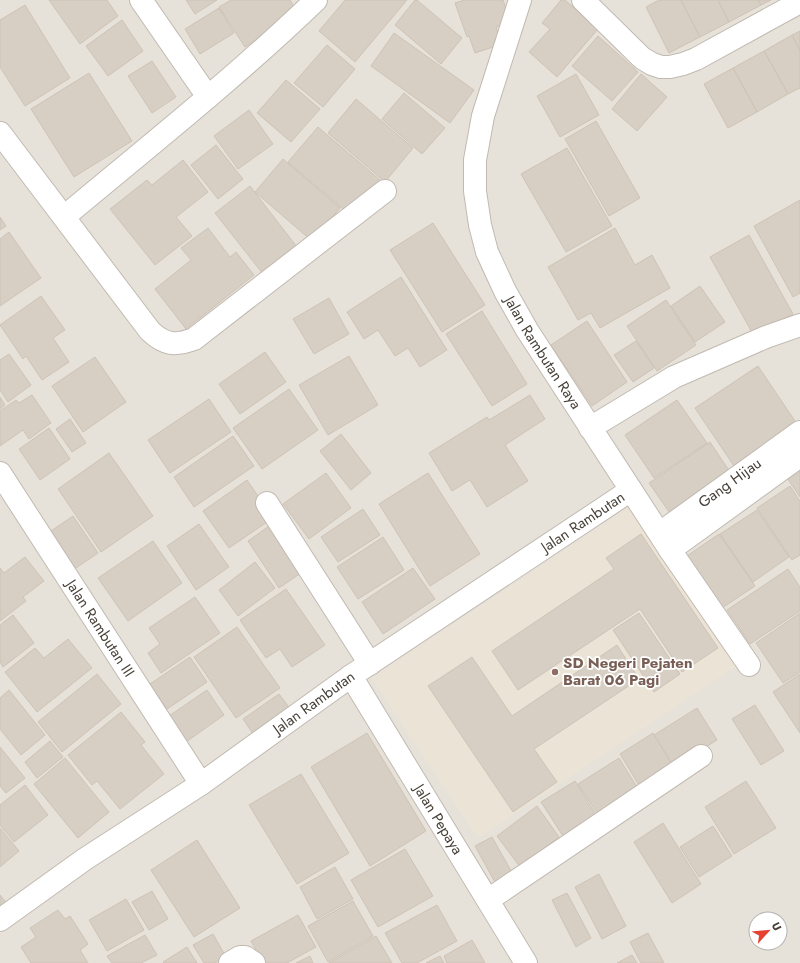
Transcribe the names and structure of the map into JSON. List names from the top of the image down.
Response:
{
  "streets": {
    "street": [
      "Jalan Rambutan Raya",
      "Gang Hijau",
      "Jalan Rambutan",
      "Jalan Rambutan III",
      "Jalan Pepaya"
    ]
  },
  "crossings": [
    ["Jalan Rambutan Raya", "Gang Hijau"],
    ["Jalan Rambutan Raya", "Jalan Rambutan"],
    ["Jalan Rambutan", "Jalan Rambutan III"],
    ["Jalan Rambutan", "Jalan Pepaya"]
  ],
  "places": ["SD Negeri Pejaten Barat 06 Pagi"],
  "north": "top right"
}
